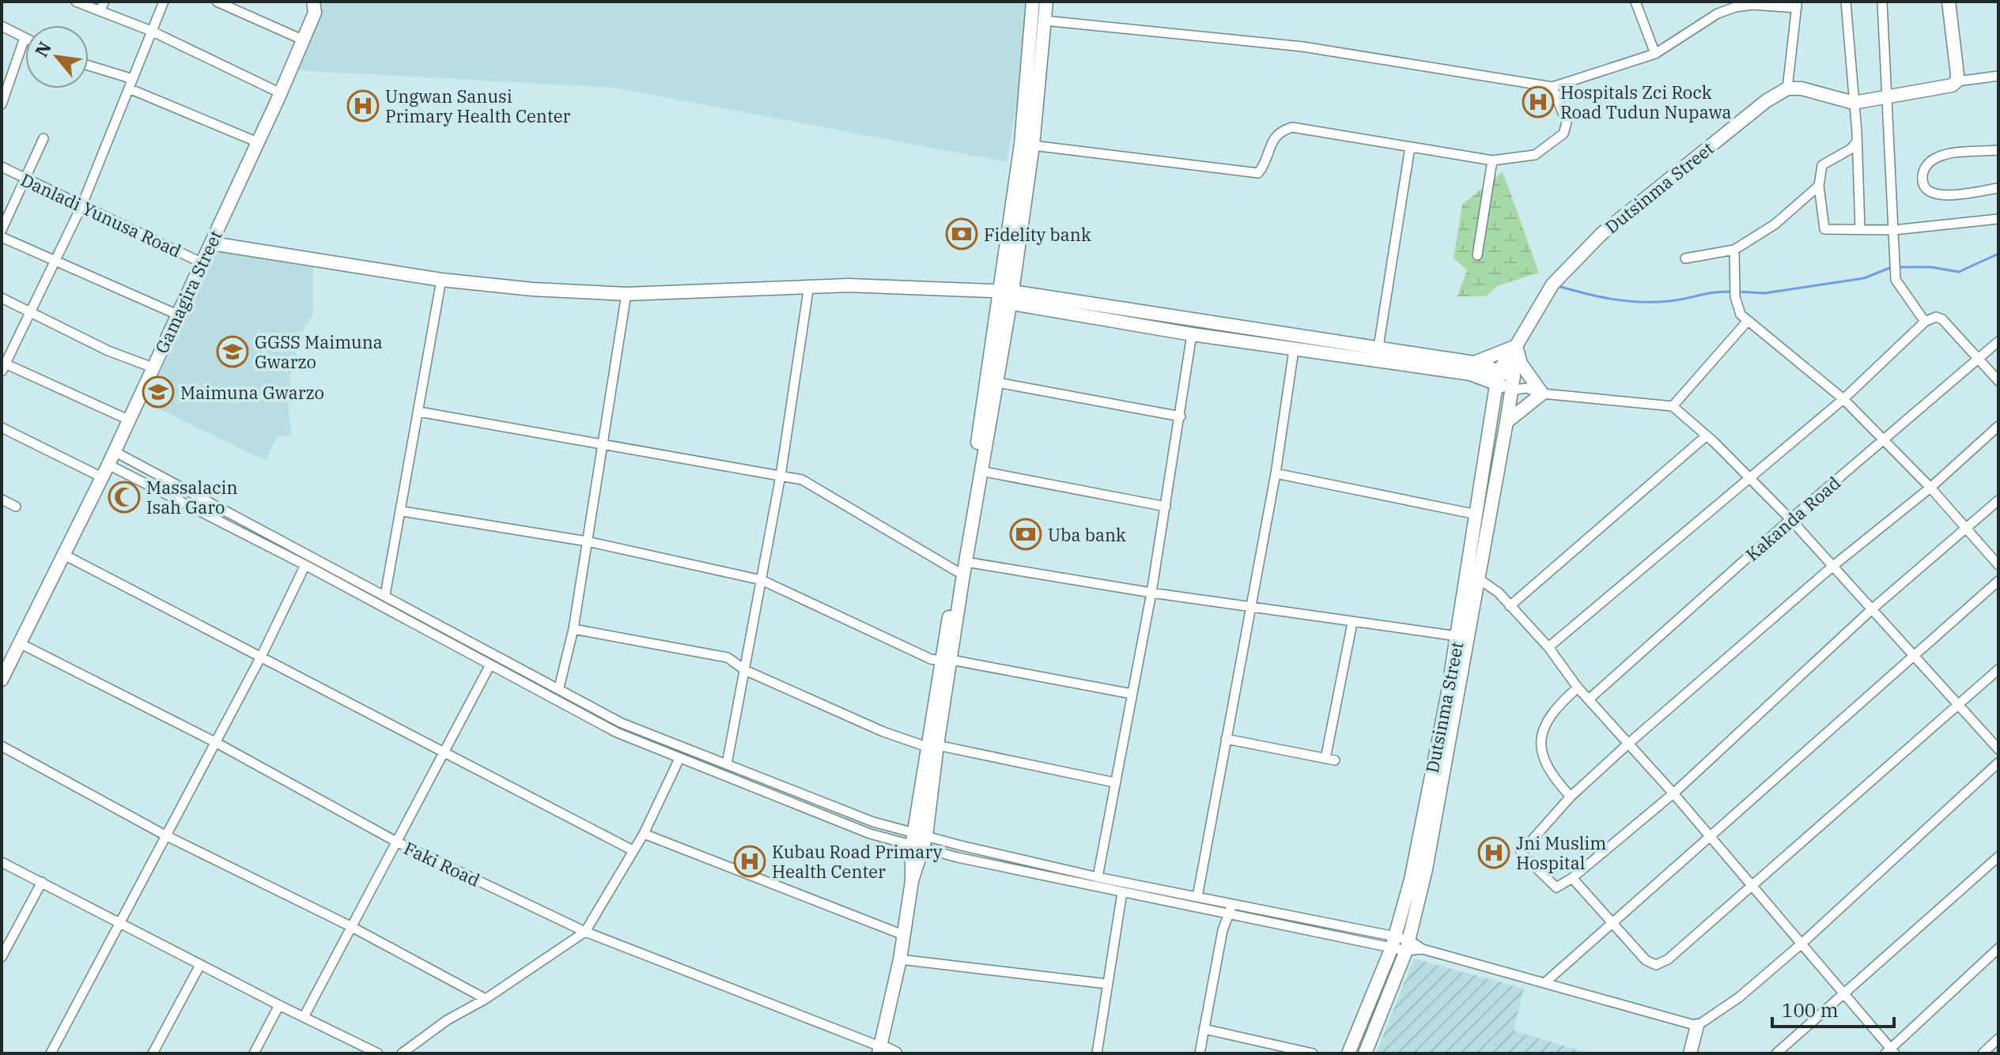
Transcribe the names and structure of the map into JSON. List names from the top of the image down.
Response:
{
  "streets": {
    "street": [
      "Dutsinma Street",
      "Danladi Yunusa Road",
      "Gamagira Street",
      "Kakanda Road",
      "Faki Road"
    ]
  },
  "crossings": [
    ["Danladi Yunusa Road", "Gamagira Street"],
    ["Gamagira Street", "Faki Road"]
  ],
  "places": {
    "hospital": [
      "Hospitals Zci Rock Road Tudun Nupawa",
      "Ungwan Sanusi Primary Health Center",
      "Jni Muslim Hospital",
      "Kubau Road Primary Health Center"
    ],
    "bank": ["Fidelity bank", "Uba bank"],
    "school or university": ["GGSS Maimuna Gwarzo", "Maimuna Gwarzo"],
    "mosque": ["Massalacin Isah Garo"]
  },
  "scale_bar": "100 m",
  "north": "top left"
}
